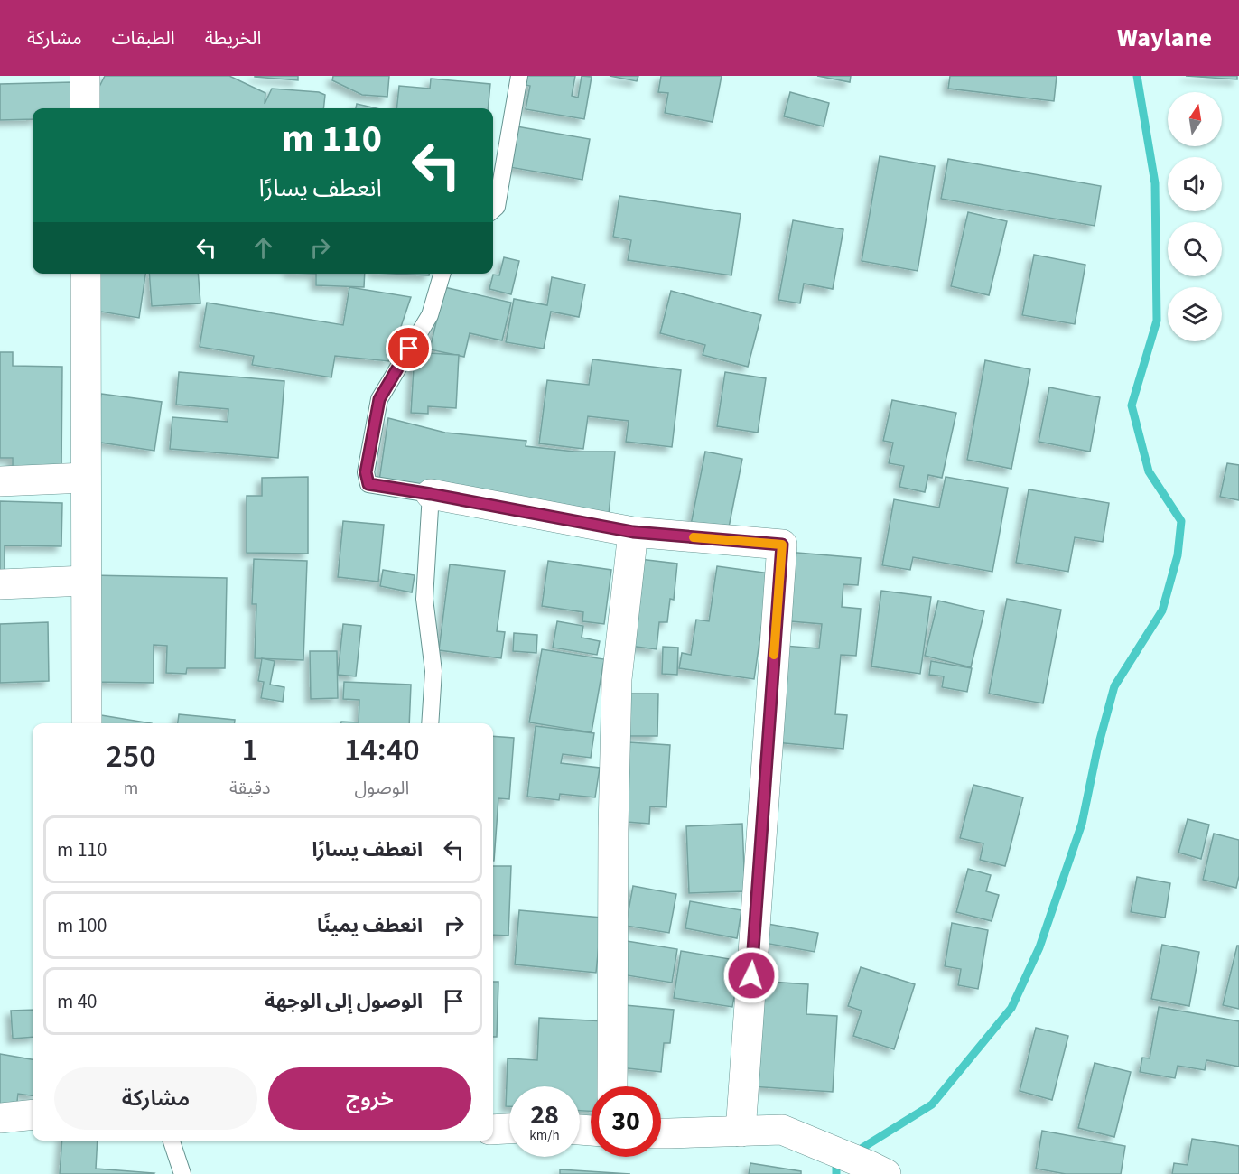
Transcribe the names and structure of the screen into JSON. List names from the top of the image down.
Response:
{
  "north": "top",
  "page": {
    "header": "Waylane",
    "nav": ["الخريطة", "الطبقات", "مشاركة"],
    "turn": ["110 m", "انعطف يسارًا"],
    "eta": [
      "14:40",
      "الوصول",
      "1",
      "دقيقة",
      "250",
      "m"
    ],
    "list": [
      {
        "name": "انعطف يسارًا",
        "value": "110 m"
      },
      {
        "name": "انعطف يمينًا",
        "value": "100 m"
      },
      {
        "name": "الوصول إلى الوجهة",
        "value": "40 m"
      }
    ],
    "buttons": ["خروج", "مشاركة"],
    "speed": "28 km/h",
    "limit": "30"
  }
}
